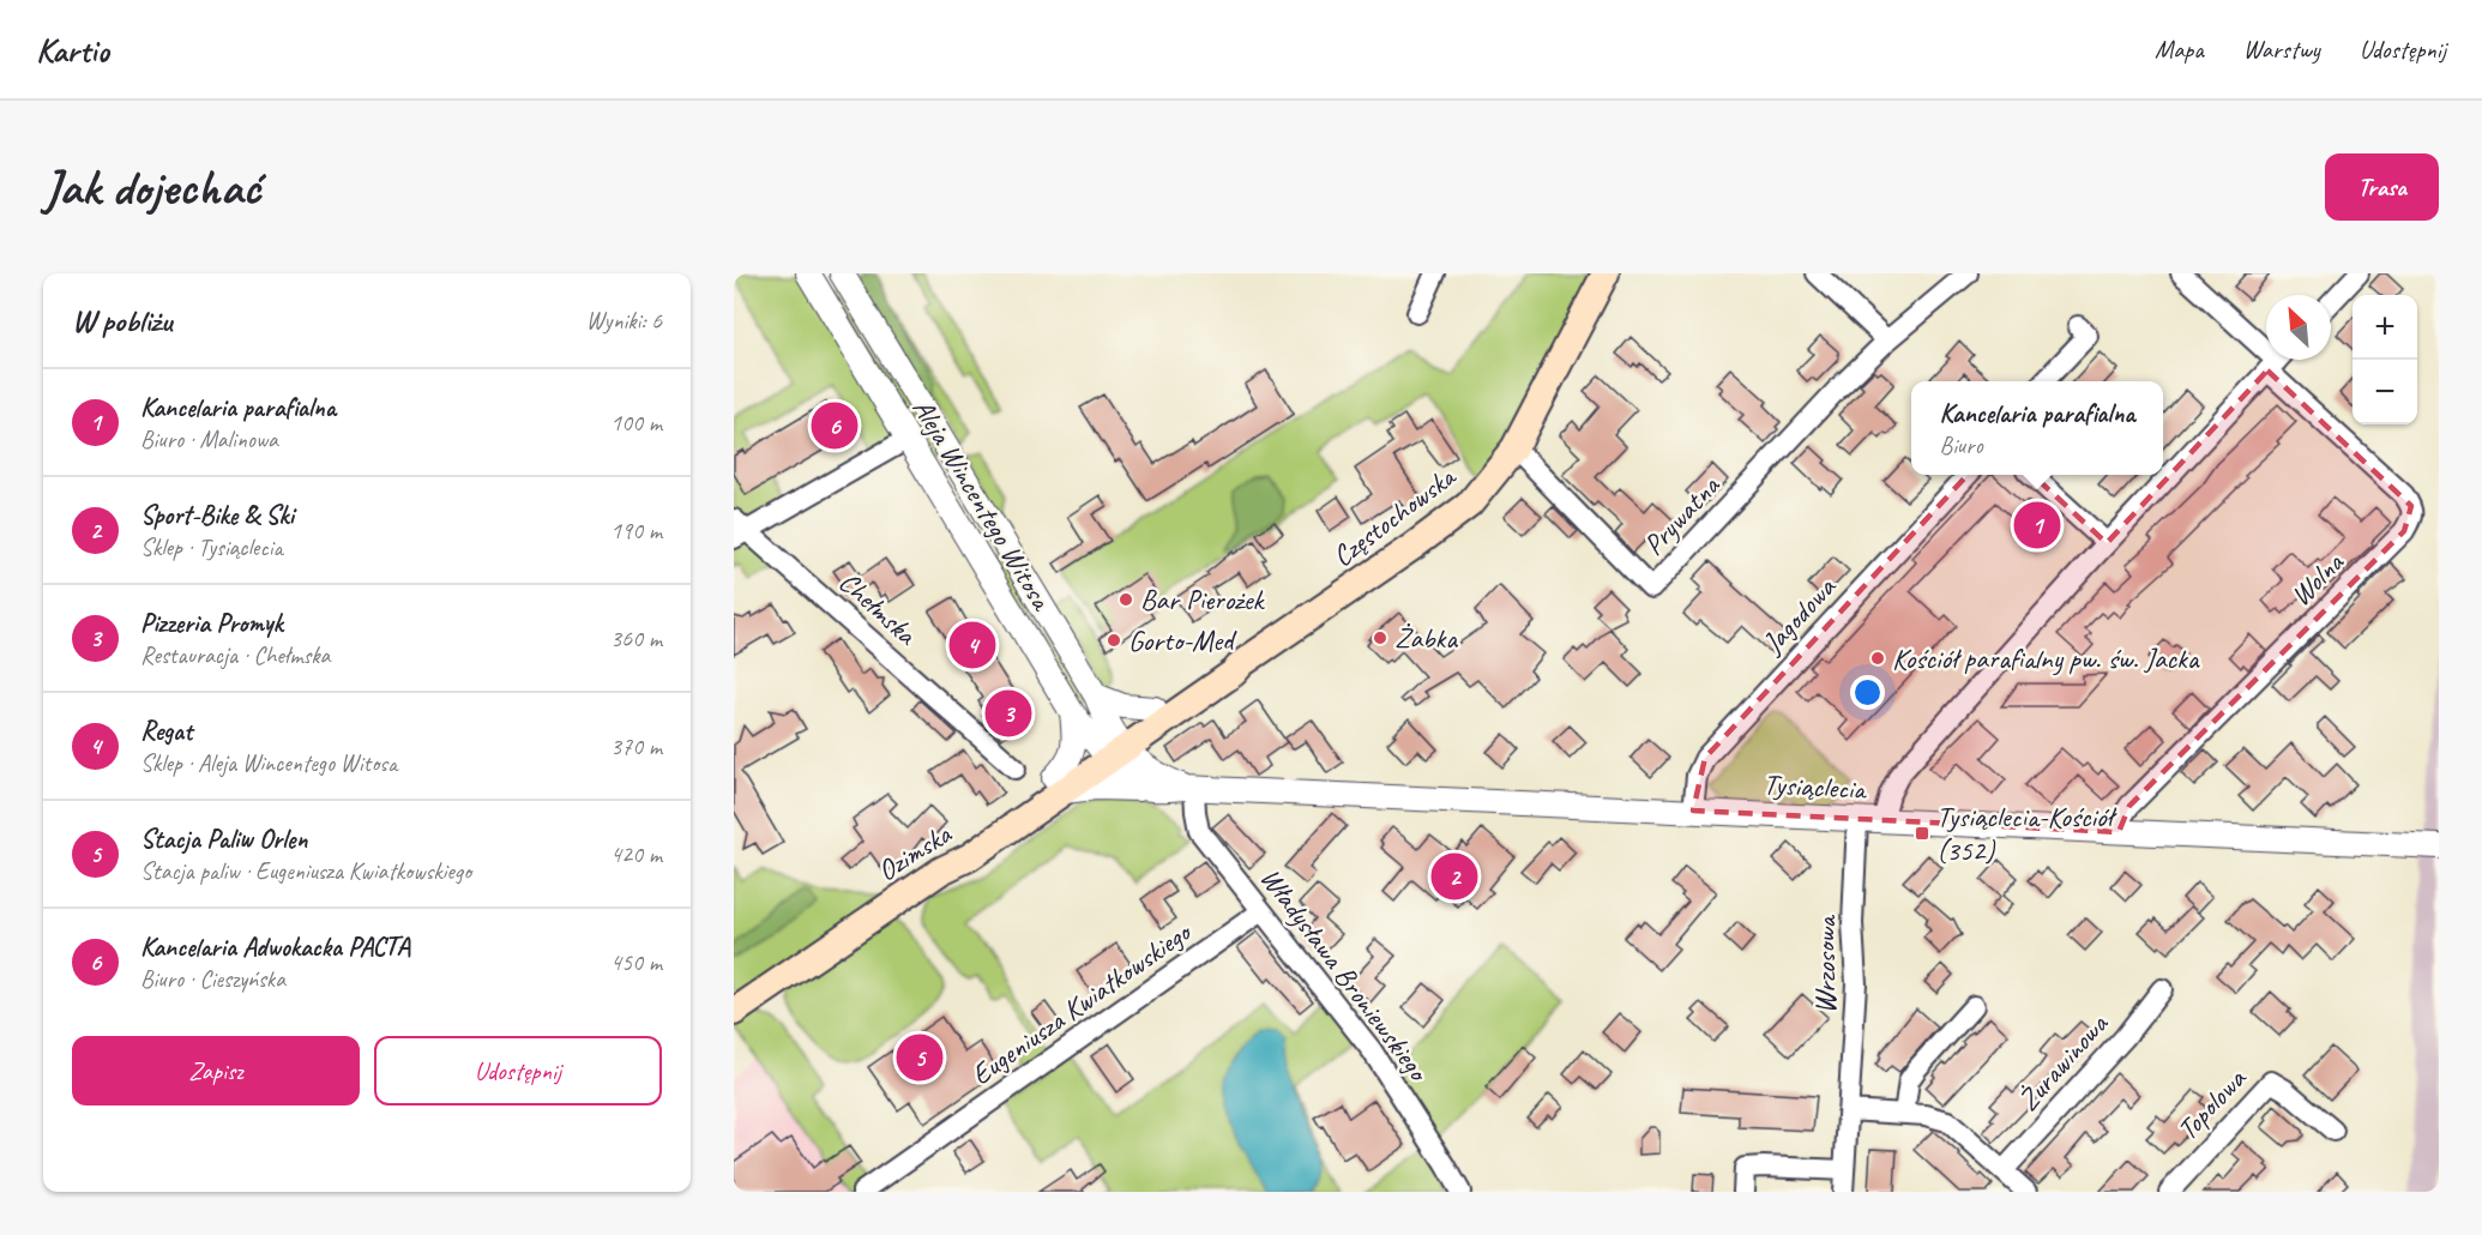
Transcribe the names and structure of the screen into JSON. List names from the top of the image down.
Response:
{
  "streets": {
    "main road": ["Częstochowska", "Ozimska"],
    "street": [
      "Aleja Wincentego Witosa",
      "Prywatna",
      "Wolna",
      "Chełmska",
      "Jagodowa",
      "Tysiąclecia",
      "Wrzosowa",
      "Władysława Broniewskiego",
      "Eugeniusza Kwiatkowskiego",
      "Żurawinowa",
      "Topolowa"
    ]
  },
  "crossings": [
    ["Aleja Wincentego Witosa", "Częstochowska"],
    ["Aleja Wincentego Witosa", "Tysiąclecia"],
    ["Aleja Wincentego Witosa", "Ozimska"],
    ["Prywatna", "Częstochowska"],
    ["Częstochowska", "Tysiąclecia"],
    ["Częstochowska", "Ozimska"],
    ["Wolna", "Tysiąclecia"],
    ["Jagodowa", "Tysiąclecia"],
    ["Tysiąclecia", "Ozimska"],
    ["Tysiąclecia", "Wrzosowa"],
    ["Tysiąclecia", "Władysława Broniewskiego"],
    ["Władysława Broniewskiego", "Eugeniusza Kwiatkowskiego"]
  ],
  "places": {
    "other": [
      "Bar Pierożek",
      "Żabka",
      "Gorto-Med",
      "Kościół parafialny pw. św. Jacka"
    ],
    "transit": ["Tysiąclecia-Kościół (352)"]
  },
  "north": "top left",
  "page": {
    "header": "Kartio",
    "nav": ["Mapa", "Warstwy", "Udostępnij"],
    "buttons": [
      "Trasa",
      ["Zapisz", "Udostępnij"]
    ],
    "title": "Jak dojechać",
    "heading": ["W pobliżu", "Wyniki: 6"],
    "map_buttons": ["+", "−"],
    "list": [
      {
        "mark": "1",
        "name": "Kancelaria parafialna",
        "note": "Biuro · Malinowa",
        "value": "100 m"
      },
      {
        "mark": "2",
        "name": "Sport-Bike & Ski",
        "note": "Sklep · Tysiąclecia",
        "value": "190 m"
      },
      {
        "mark": "3",
        "name": "Pizzeria Promyk",
        "note": "Restauracja · Chełmska",
        "value": "360 m"
      },
      {
        "mark": "4",
        "name": "Regat",
        "note": "Sklep · Aleja Wincentego Witosa",
        "value": "370 m"
      },
      {
        "mark": "5",
        "name": "Stacja Paliw Orlen",
        "note": "Stacja paliw · Eugeniusza Kwiatkowskiego",
        "value": "420 m"
      },
      {
        "mark": "6",
        "name": "Kancelaria Adwokacka PACTA",
        "note": "Biuro · Cieszyńska",
        "value": "450 m"
      }
    ],
    "popup": ["Kancelaria parafialna", "Biuro"],
    "pins": [
      "6",
      "1",
      "4",
      "3",
      "2",
      "5"
    ]
  }
}
